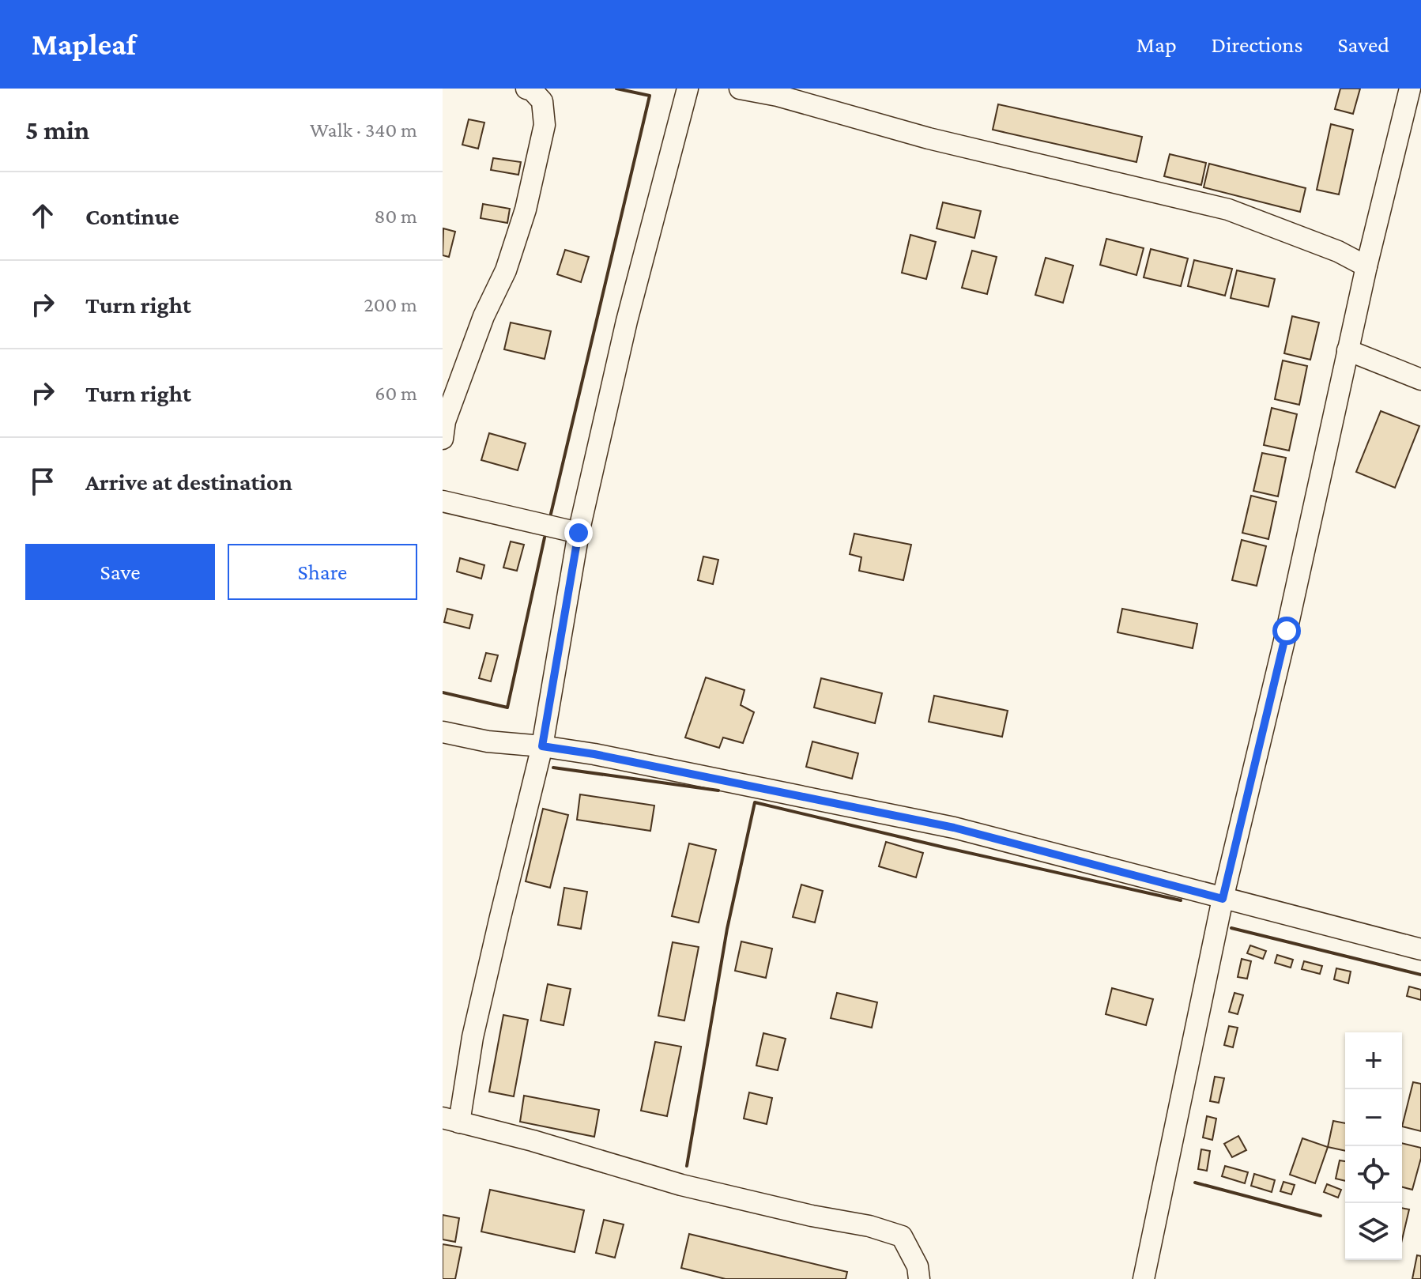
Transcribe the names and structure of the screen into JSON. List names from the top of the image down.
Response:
{
  "page": {
    "header": "Mapleaf",
    "nav": ["Map", "Directions", "Saved"],
    "heading": ["5 min", "Walk · 340 m"],
    "list": [
      ["Continue", "80 m"],
      ["Turn right", "200 m"],
      ["Turn right", "60 m"],
      "Arrive at destination"
    ],
    "buttons": ["Save", "Share"],
    "map_buttons": ["+", "−"]
  }
}
